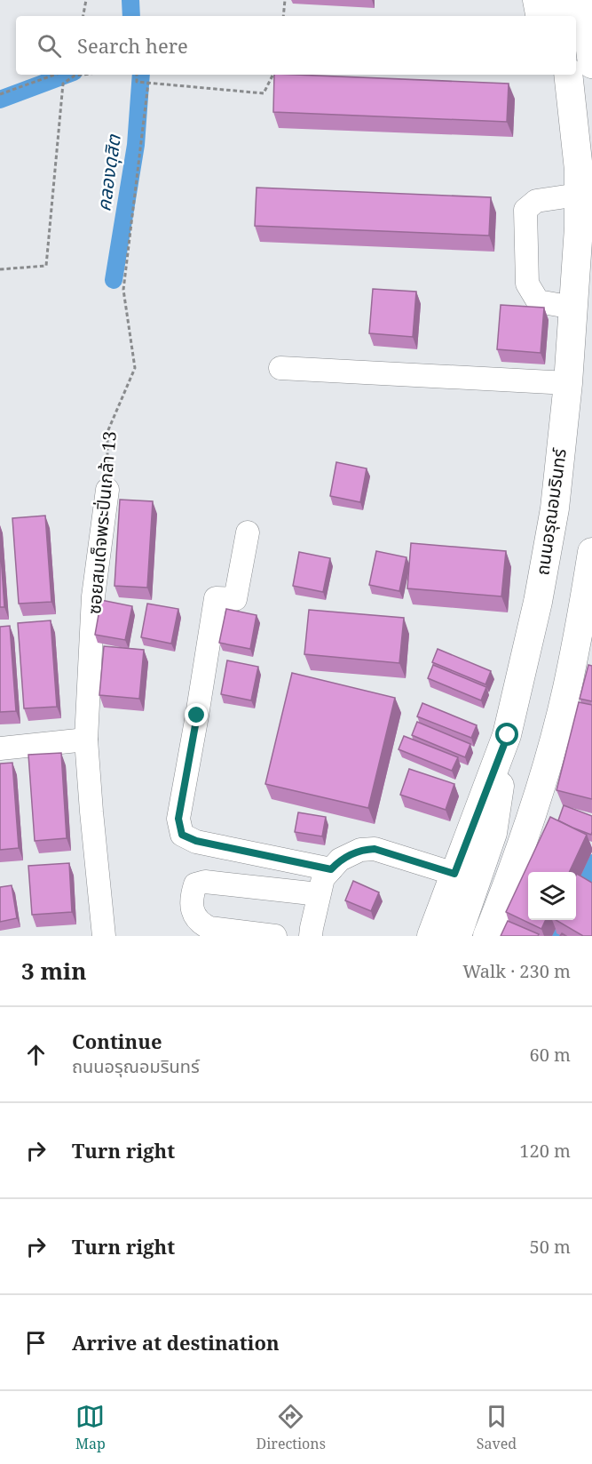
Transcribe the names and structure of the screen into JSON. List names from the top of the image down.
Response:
{
  "streets": {
    "main road": ["ถนนอรุณอมรินทร์"],
    "street": ["ซอยสมเด็จพระปิ่นเกล้า 13"]
  },
  "water": ["คลองดุสิต"],
  "page": {
    "search": "Search here",
    "heading": ["3 min", "Walk · 230 m"],
    "list": [
      ["Continue", "ถนนอรุณอมรินทร์", "60 m"],
      ["Turn right", "120 m"],
      ["Turn right", "50 m"],
      "Arrive at destination"
    ],
    "nav": ["Map", "Directions", "Saved"]
  }
}
